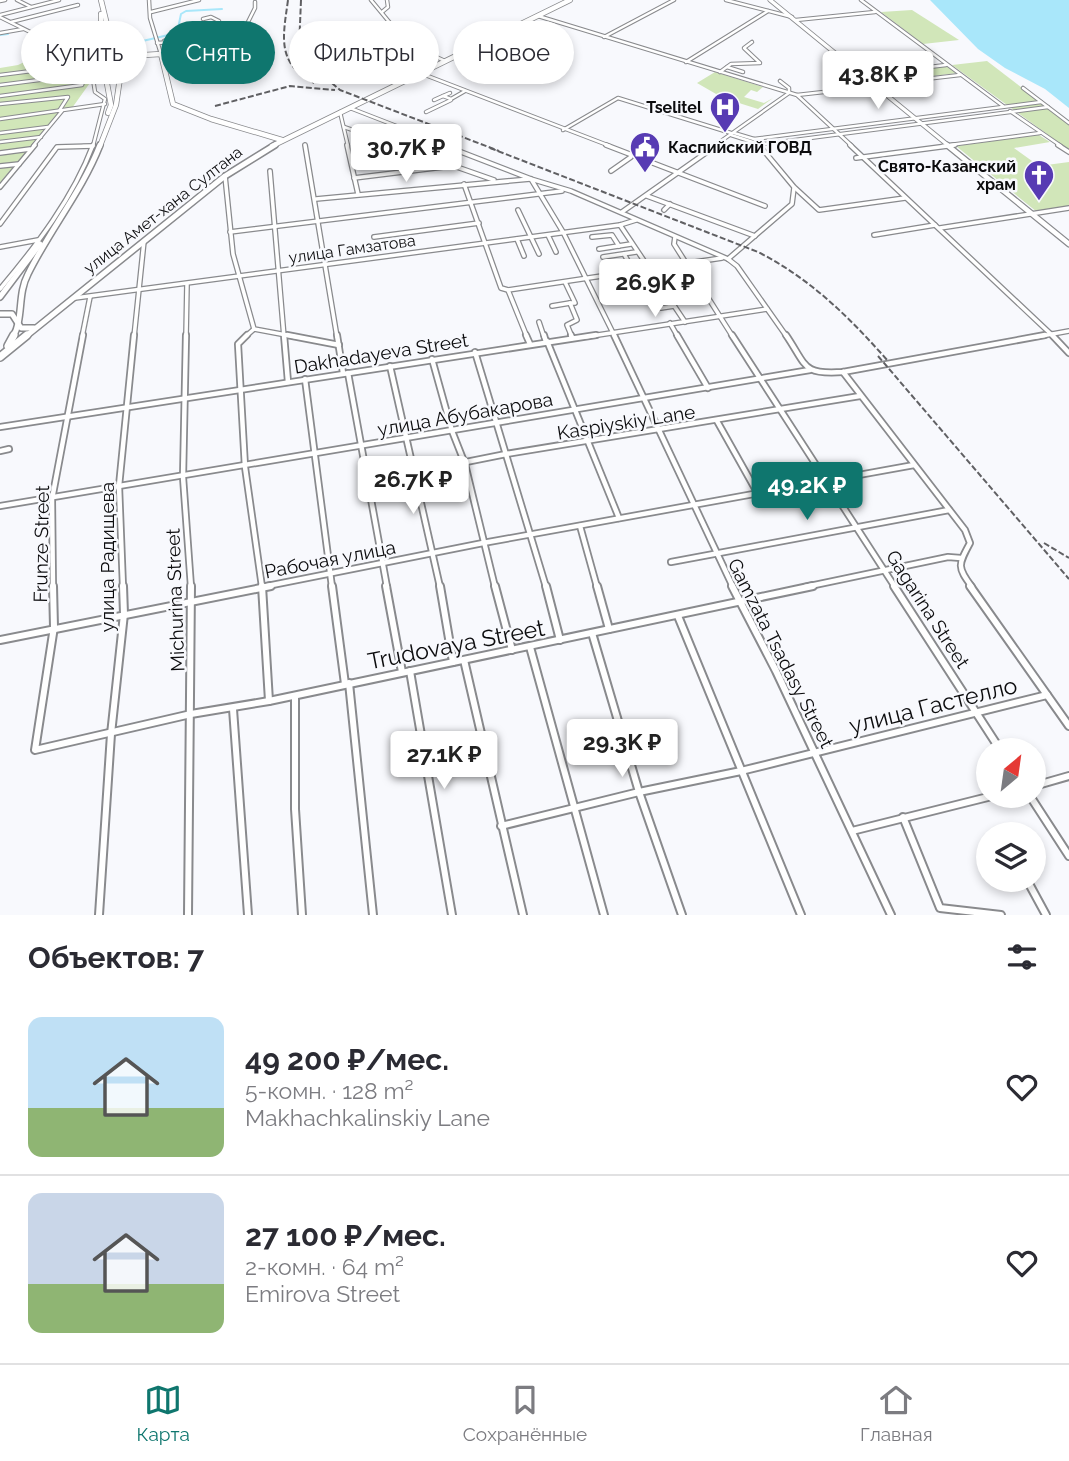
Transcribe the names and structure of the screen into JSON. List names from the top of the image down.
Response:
{
  "streets": {
    "main road": ["улица Амет-хана Султана"],
    "street": [
      "улица Гамзатова",
      "Dakhadayeva Street",
      "улица Абубакарова",
      "Kaspiyskiy Lane",
      "Frunze Street",
      "улица Радищева",
      "Рабочая улица",
      "Michurina Street",
      "Gagarina Street",
      "Trudovaya Street",
      "Gamzata Tsadasy Street",
      "улица Гастелло"
    ]
  },
  "crossings": [
    ["улица Амет-хана Султана", "улица Гамзатова"],
    ["улица Амет-хана Султана", "улица Радищева"],
    ["улица Гамзатова", "Frunze Street"],
    ["улица Гамзатова", "улица Радищева"],
    ["улица Гамзатова", "Michurina Street"],
    ["улица Гамзатова", "Gamzata Tsadasy Street"],
    ["Dakhadayeva Street", "Frunze Street"],
    ["Dakhadayeva Street", "улица Радищева"],
    ["Dakhadayeva Street", "Michurina Street"],
    ["Dakhadayeva Street", "Gagarina Street"],
    ["Dakhadayeva Street", "Gamzata Tsadasy Street"],
    ["улица Абубакарова", "Frunze Street"],
    ["улица Абубакарова", "улица Радищева"],
    ["улица Абубакарова", "Michurina Street"],
    ["улица Абубакарова", "Gagarina Street"],
    ["улица Абубакарова", "Gamzata Tsadasy Street"],
    ["Kaspiyskiy Lane", "Gagarina Street"],
    ["Kaspiyskiy Lane", "Gamzata Tsadasy Street"],
    ["Frunze Street", "Рабочая улица"],
    ["Frunze Street", "Trudovaya Street"],
    ["улица Радищева", "Рабочая улица"],
    ["улица Радищева", "Trudovaya Street"],
    ["Рабочая улица", "Michurina Street"],
    ["Рабочая улица", "Gagarina Street"],
    ["Рабочая улица", "Gamzata Tsadasy Street"],
    ["Michurina Street", "Trudovaya Street"],
    ["Gagarina Street", "Trudovaya Street"],
    ["Gagarina Street", "улица Гастелло"],
    ["Trudovaya Street", "Gamzata Tsadasy Street"],
    ["Gamzata Tsadasy Street", "улица Гастелло"]
  ],
  "places": {
    "hospital": ["Tselitel"],
    "public building": ["Каспийский ГОВД"],
    "church": ["Свято-Казанский храм"]
  },
  "north": "top right",
  "page": {
    "chip": [
      "Купить",
      "Снять",
      "Фильтры",
      "Новое"
    ],
    "price": [
      "43.8K ₽",
      "30.7K ₽",
      "26.9K ₽",
      "26.7K ₽",
      "49.2K ₽",
      "29.3K ₽",
      "27.1K ₽"
    ],
    "heading": "Объектов: 7",
    "list": [
      {
        "name": "49 200 ₽/мес.",
        "note": "5-комн. · 128 m² · Makhachkalinskiy Lane"
      },
      {
        "name": "27 100 ₽/мес.",
        "note": "2-комн. · 64 m² · Emirova Street"
      }
    ],
    "tabs": ["Карта", "Сохранённые", "Главная"]
  }
}
